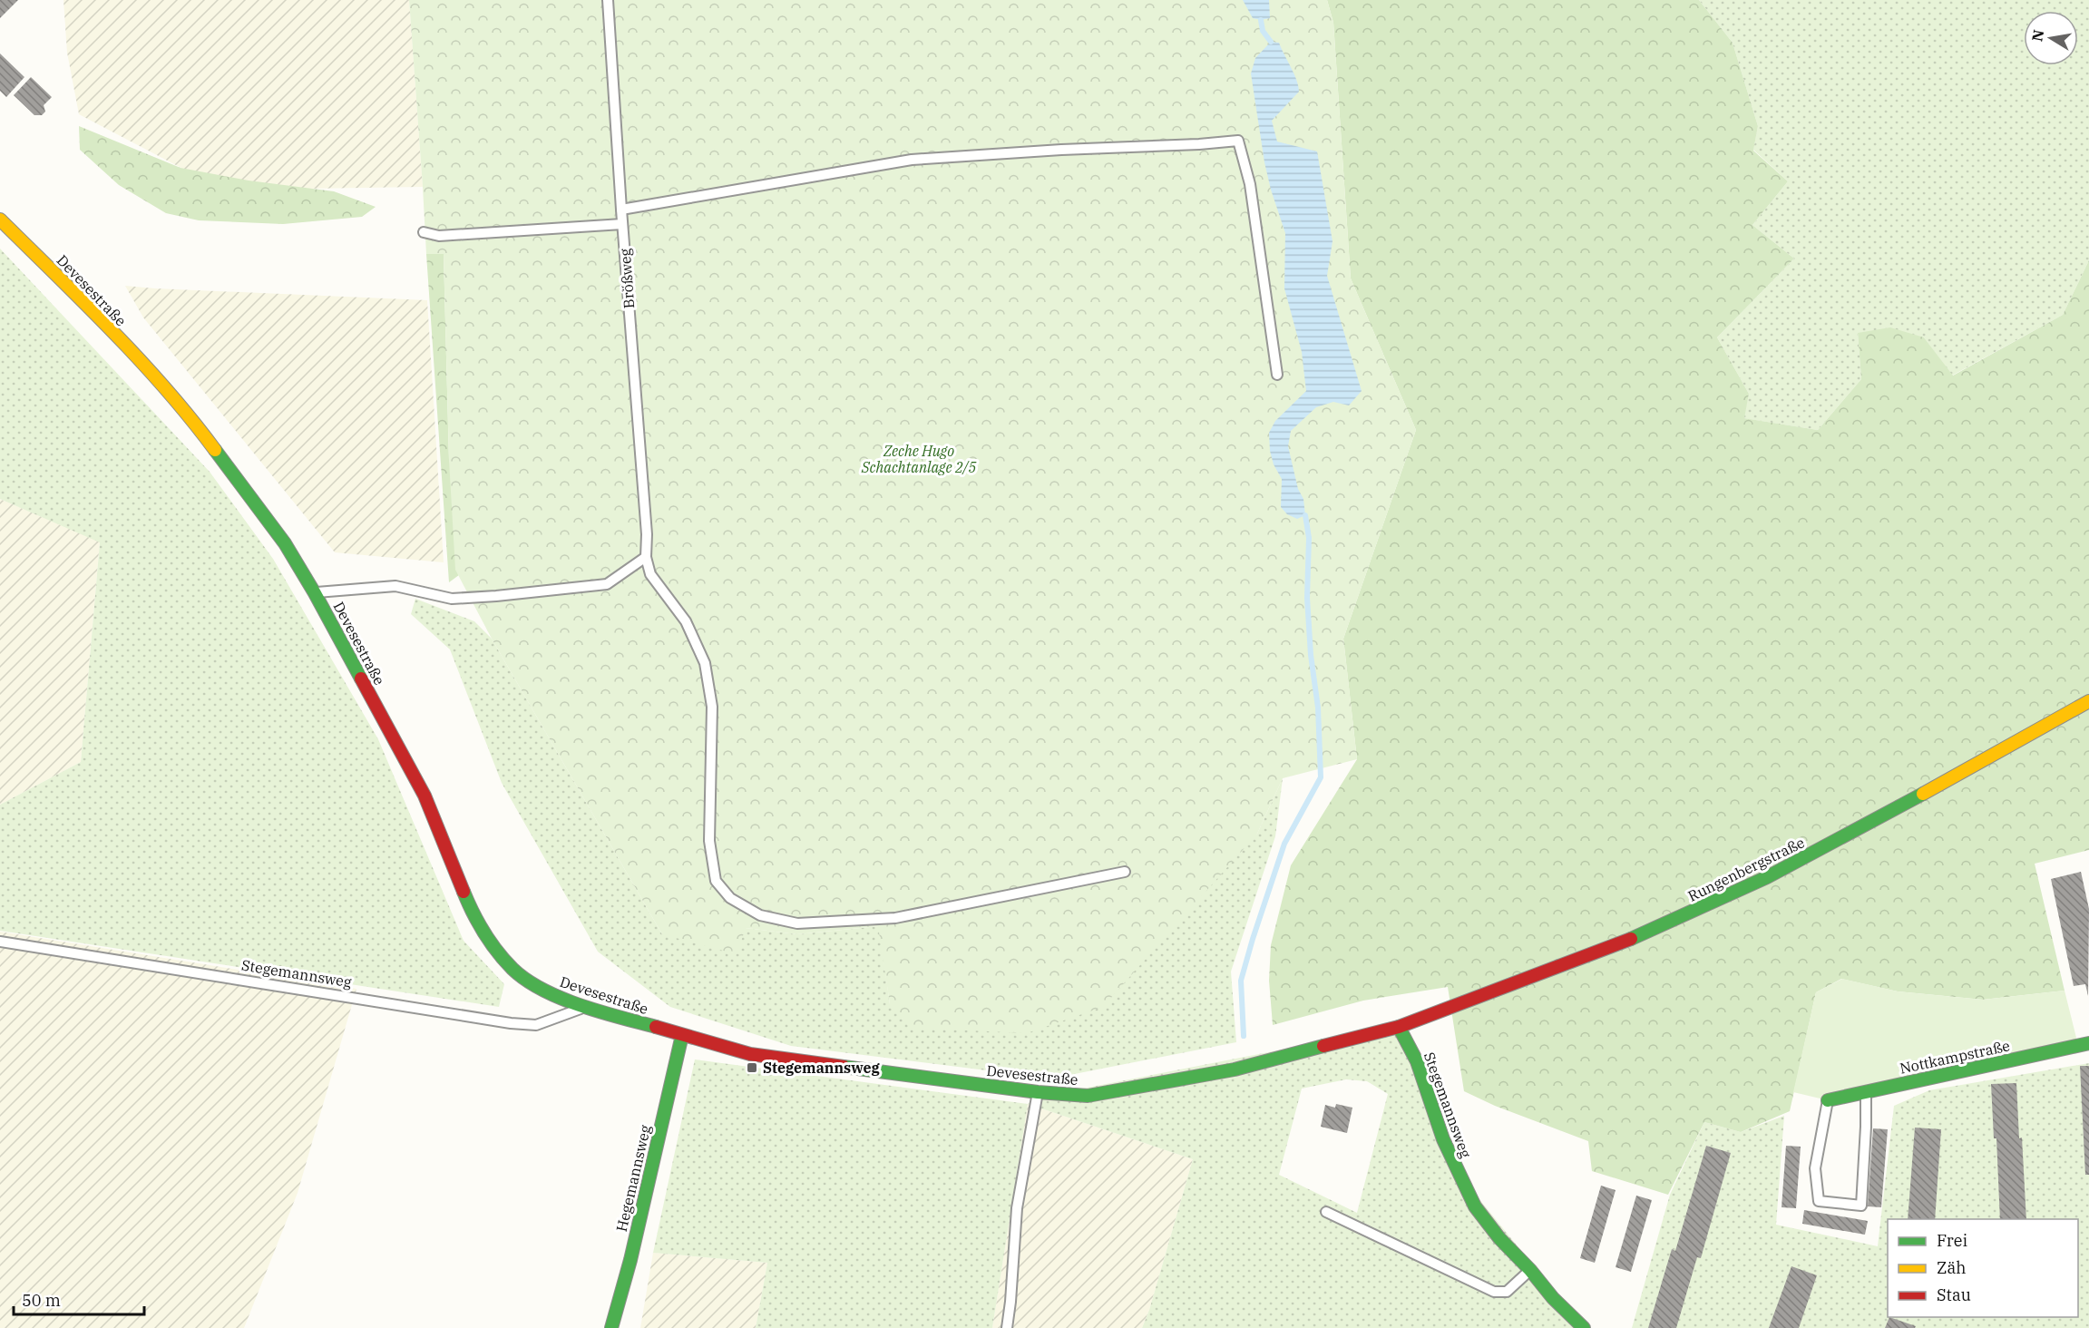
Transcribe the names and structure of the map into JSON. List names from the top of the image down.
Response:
{
  "streets": {
    "street": [
      "Devesestraße",
      "Rungenbergstraße",
      "Stegemannsweg",
      "Nottkampstraße",
      "Hegemannsweg"
    ],
    "lane": ["Brößweg"]
  },
  "crossings": [
    ["Devesestraße", "Rungenbergstraße"],
    ["Devesestraße", "Stegemannsweg"],
    ["Devesestraße", "Hegemannsweg"],
    ["Rungenbergstraße", "Stegemannsweg"]
  ],
  "parks": ["Zeche Hugo Schachtanlage 2/5"],
  "places": {
    "transit": ["Stegemannsweg"]
  },
  "legend": ["Frei", "Zäh", "Stau"],
  "scale_bar": "50 m",
  "north": "left"
}
